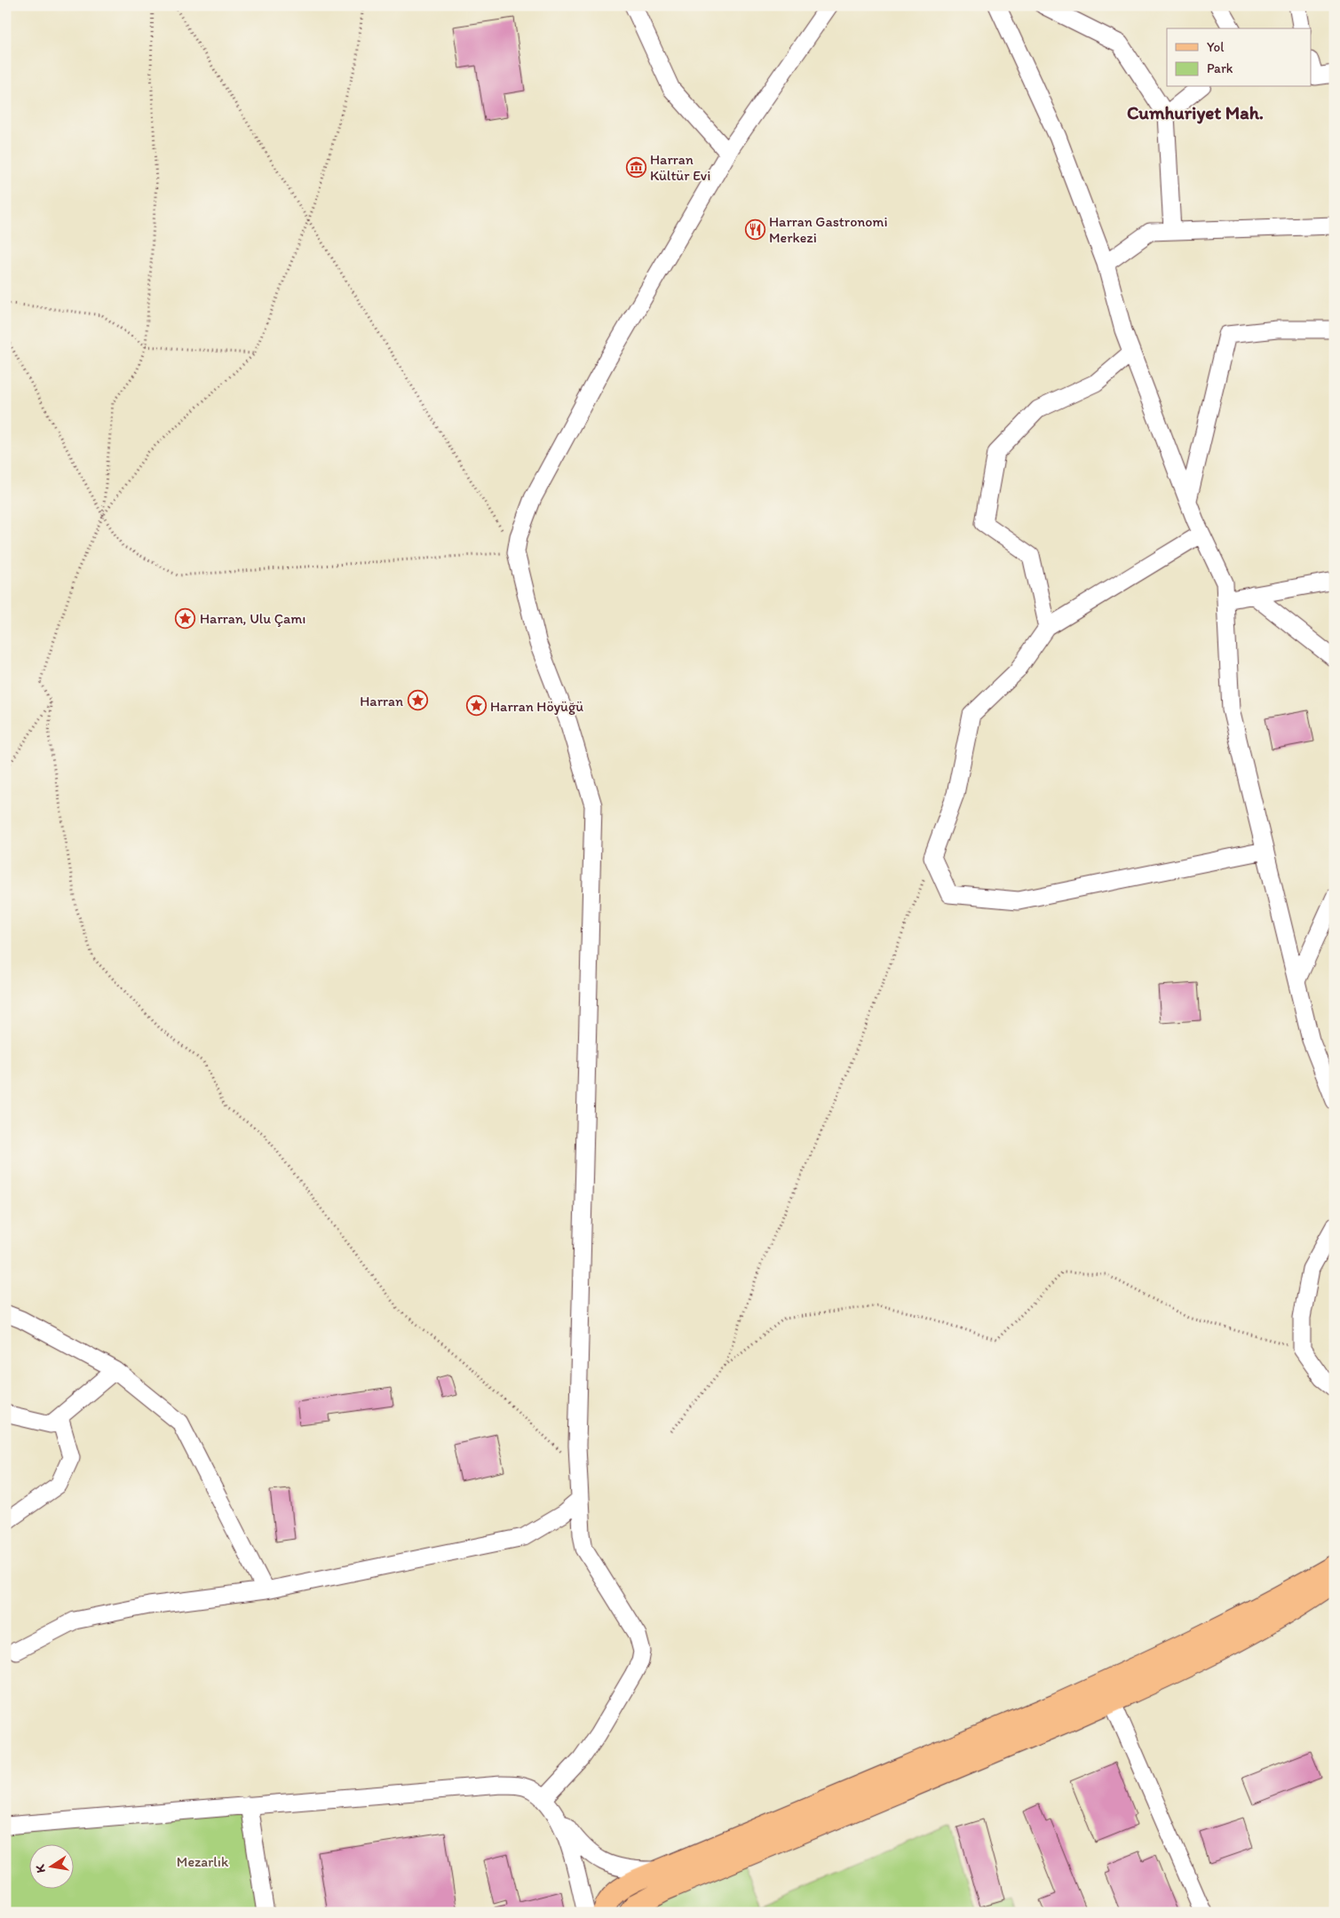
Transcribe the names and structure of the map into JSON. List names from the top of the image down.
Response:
{
  "districts": ["Cumhuriyet Mah."],
  "parks": ["Mezarlık"],
  "places": {
    "museum": ["Harran Kültür Evi"],
    "restaurant": ["Harran Gastronomi Merkezi"],
    "place": ["Harran, Ulu Çamı", "Harran", "Harran Höyüğü"]
  },
  "legend": ["Yol", "Park"],
  "north": "left"
}
